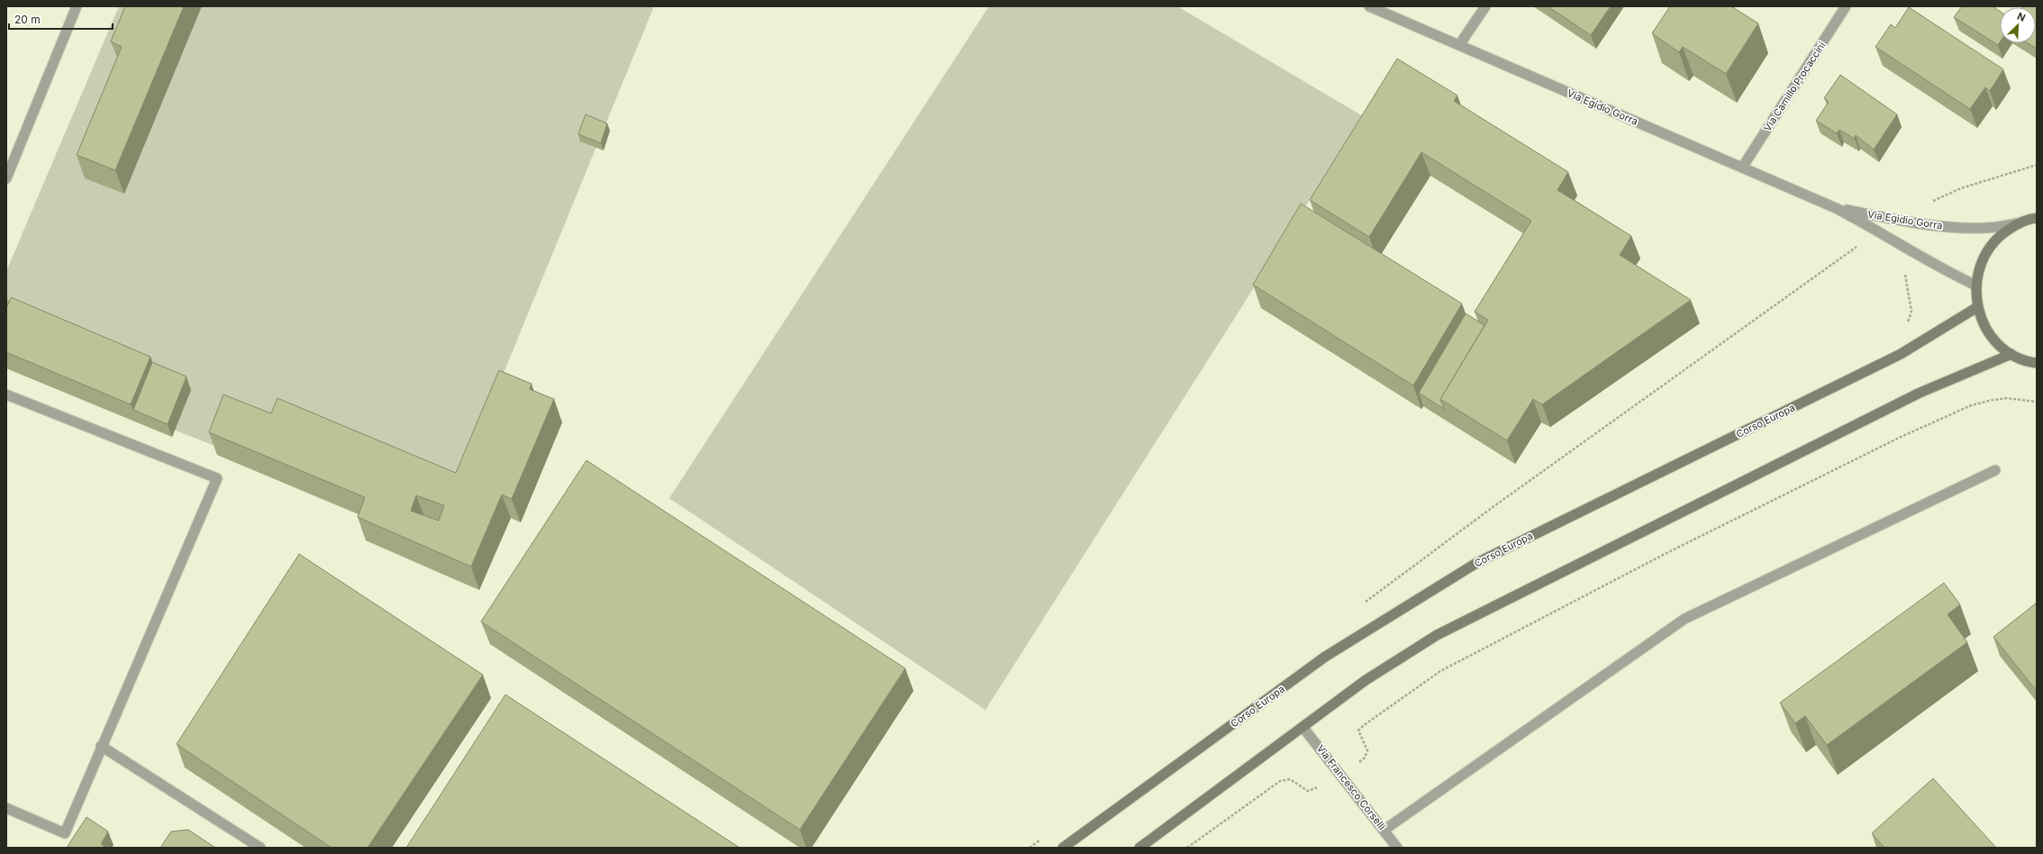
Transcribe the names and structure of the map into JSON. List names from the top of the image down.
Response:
{
  "streets": {
    "main road": ["Corso Europa"],
    "street": ["Via Camillo Procaccini", "Via Egidio Gorra", "Via Francesco Corselli"]
  },
  "crossings": [
    ["Via Camillo Procaccini", "Via Egidio Gorra"]
  ],
  "scale_bar": "20 m",
  "north": "top right"
}
